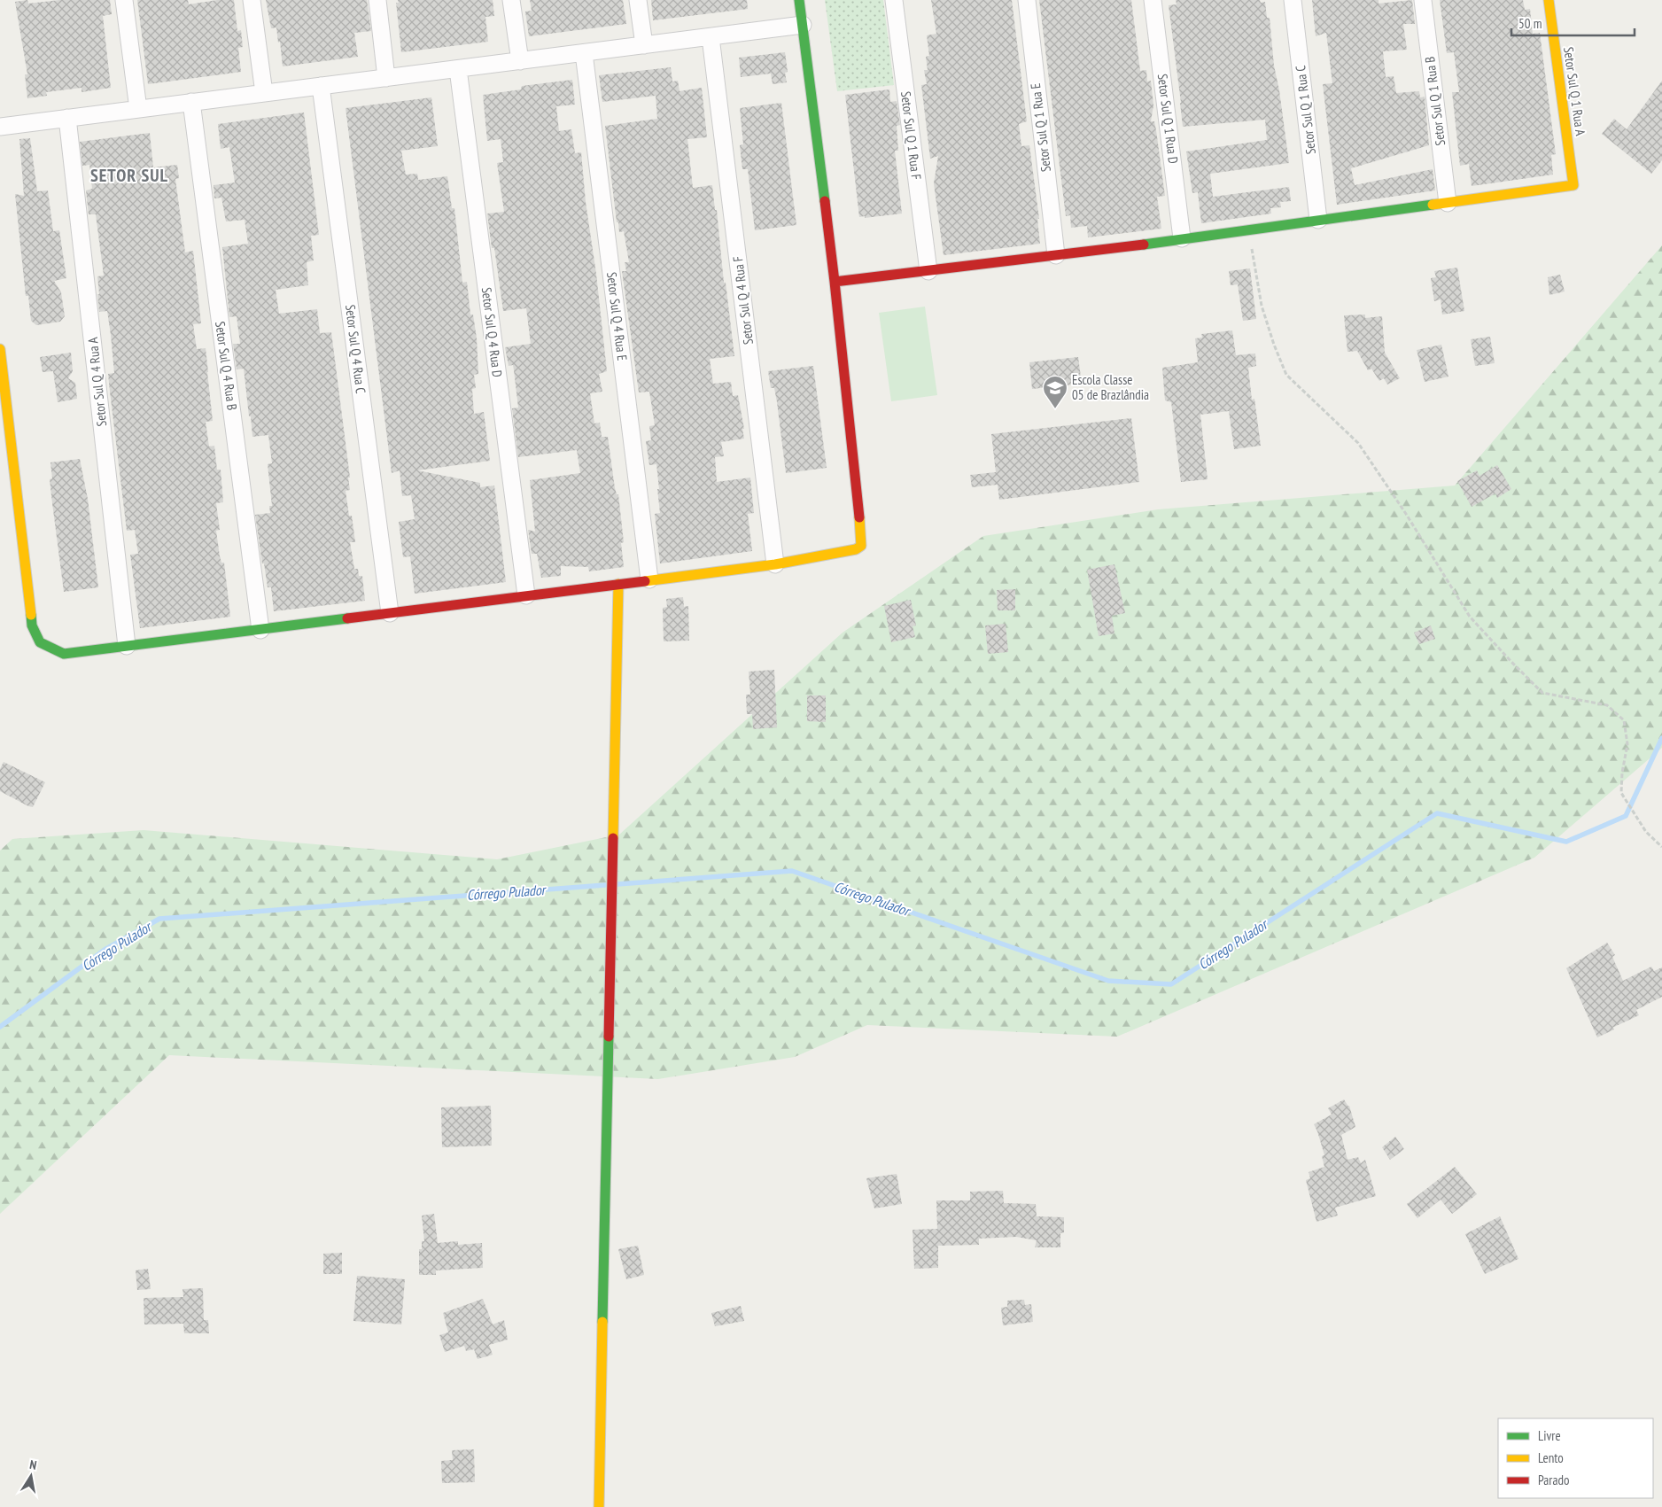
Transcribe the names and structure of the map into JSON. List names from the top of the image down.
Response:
{
  "streets": {
    "street": [
      "Setor Sul Q 1 Rua A",
      "Setor Sul Q 1 Rua B",
      "Setor Sul Q 1 Rua C",
      "Setor Sul Q 1 Rua D",
      "Setor Sul Q 1 Rua E",
      "Setor Sul Q 1 Rua F",
      "Setor Sul Q 4 Rua F",
      "Setor Sul Q 4 Rua E",
      "Setor Sul Q 4 Rua D",
      "Setor Sul Q 4 Rua C",
      "Setor Sul Q 4 Rua B",
      "Setor Sul Q 4 Rua A"
    ]
  },
  "crossings": [
    ["Setor Sul Q 1 Rua A", "Setor Sul Q 1 Rua B"]
  ],
  "districts": ["SETOR SUL"],
  "water": ["Córrego Pulador"],
  "places": {
    "school or university": ["Escola Classe 05 de Brazlândia"]
  },
  "legend": ["Livre", "Lento", "Parado"],
  "scale_bar": "50 m",
  "north": "top"
}
